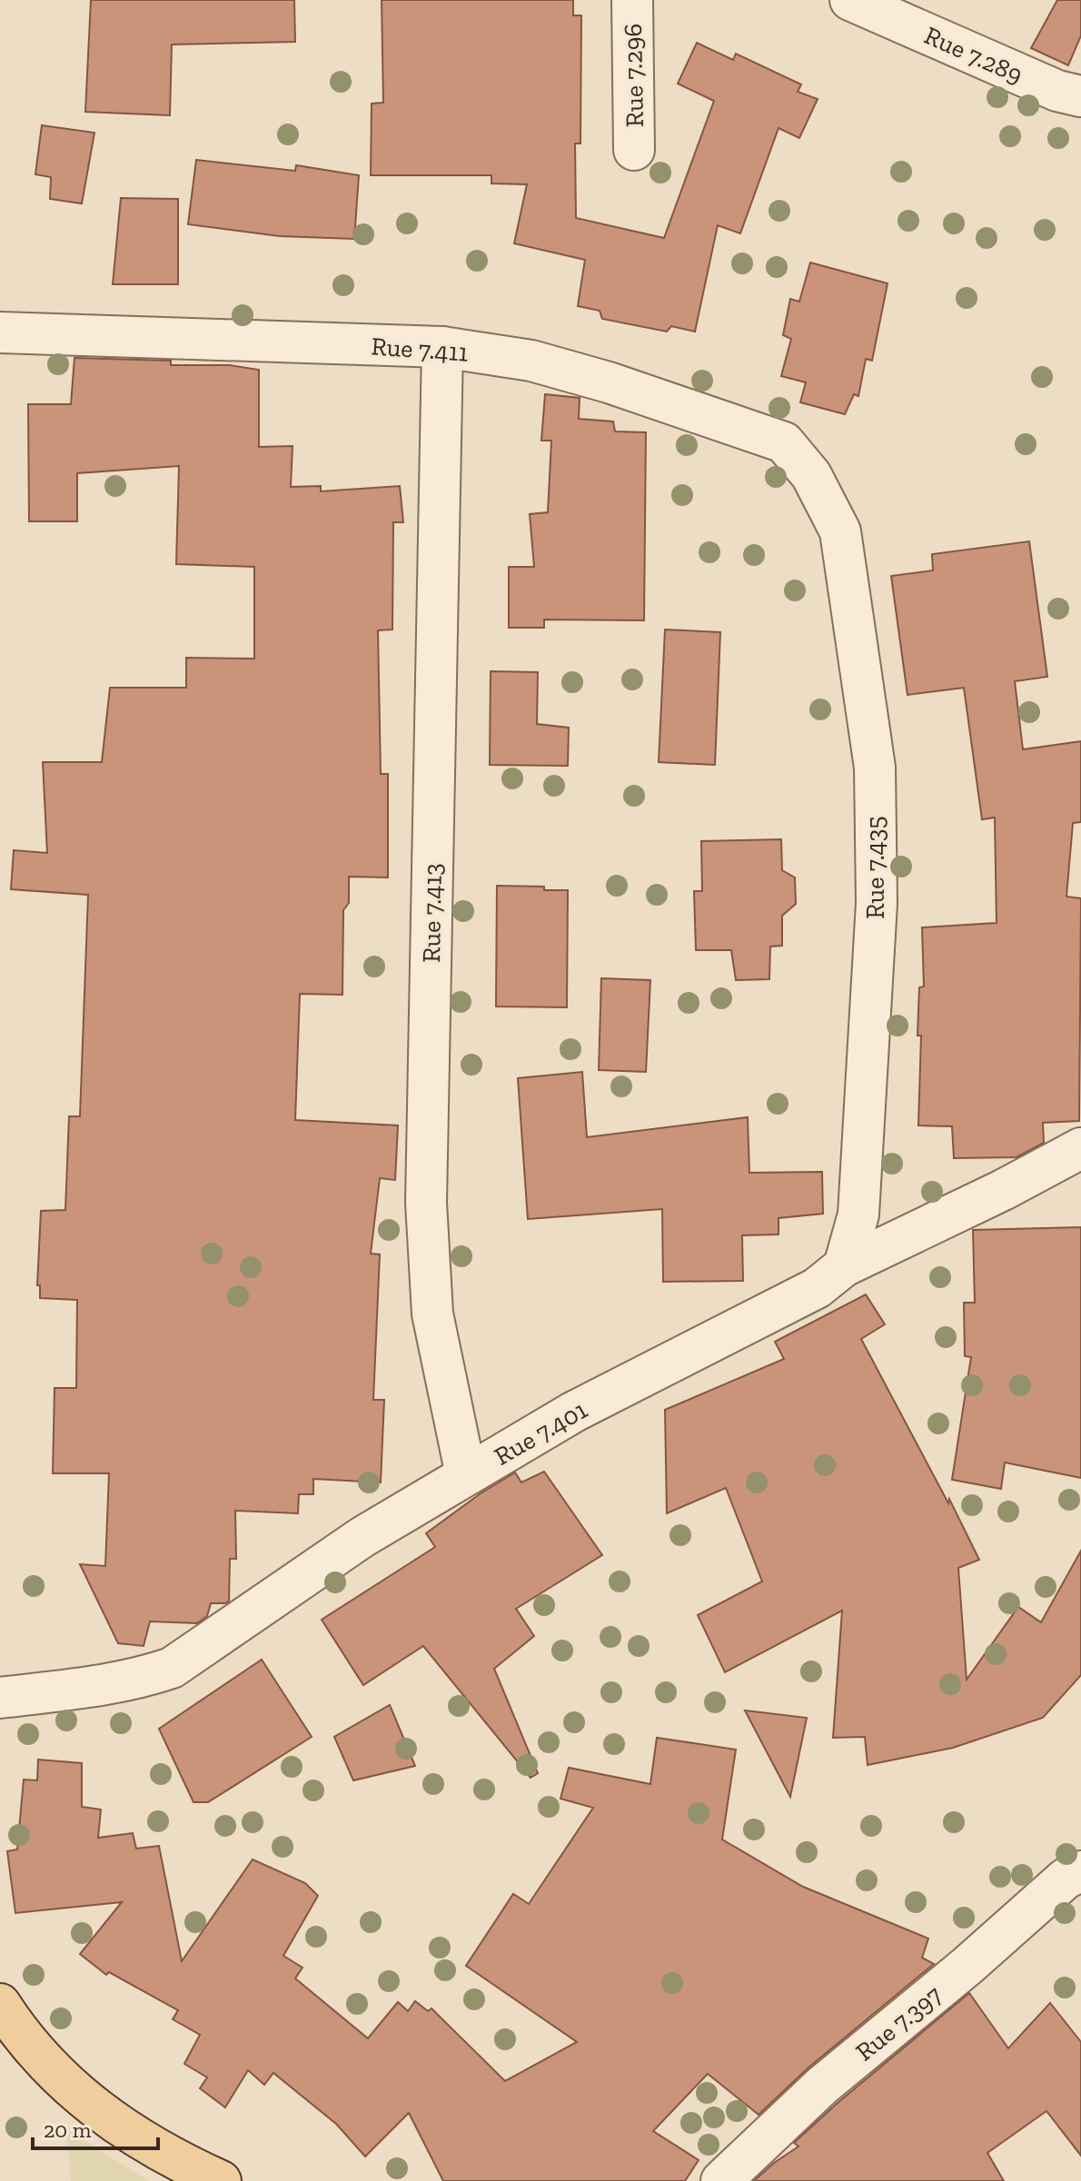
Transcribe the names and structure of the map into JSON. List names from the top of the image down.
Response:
{
  "streets": {
    "street": [
      "Rue 7.289",
      "Rue 7.296",
      "Rue 7.411",
      "Rue 7.435",
      "Rue 7.413",
      "Rue 7.401",
      "Rue 7.397"
    ]
  },
  "crossings": [
    ["Rue 7.411", "Rue 7.435"],
    ["Rue 7.411", "Rue 7.413"],
    ["Rue 7.435", "Rue 7.401"],
    ["Rue 7.413", "Rue 7.401"]
  ],
  "scale_bar": "20 m"
}
